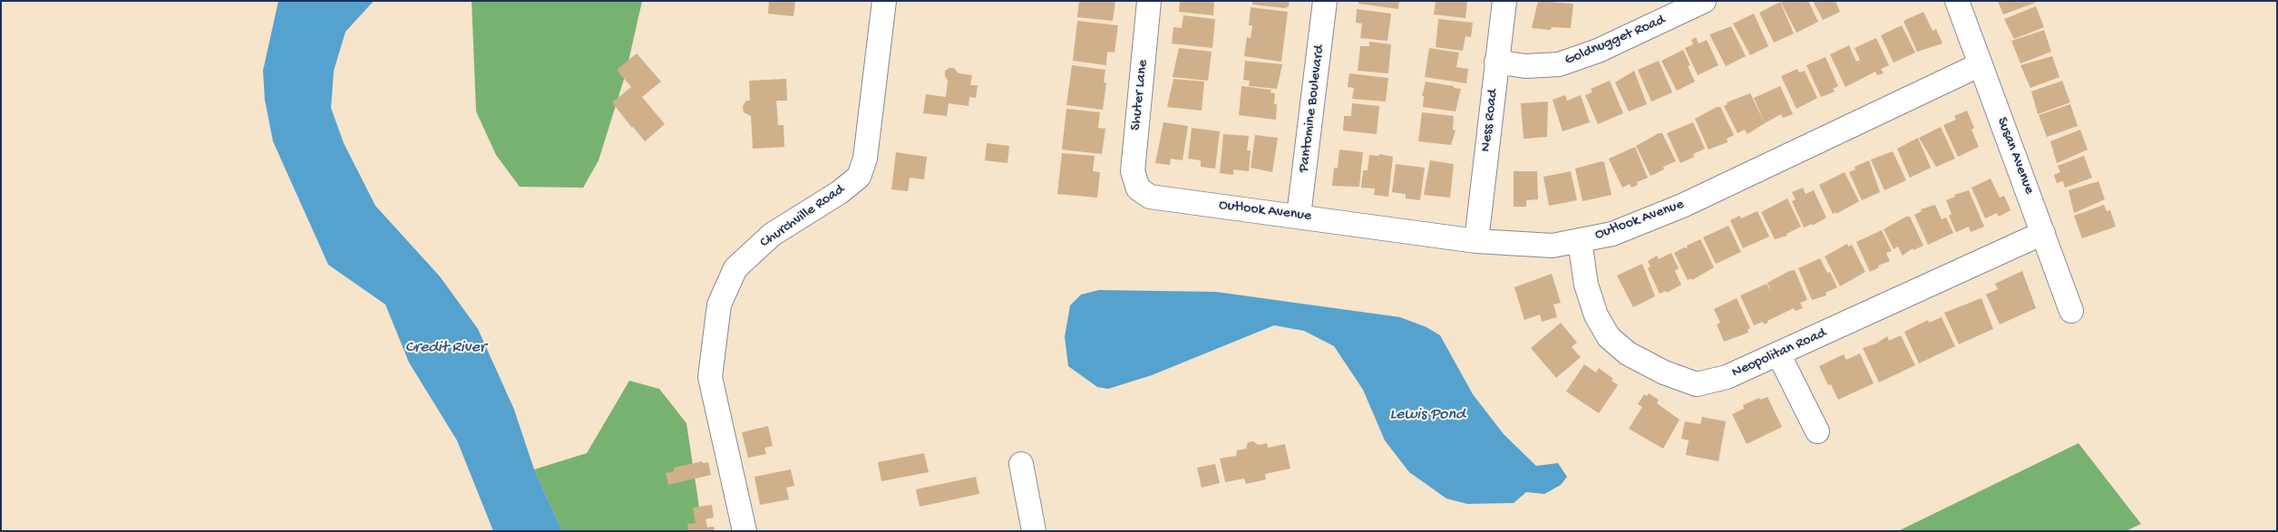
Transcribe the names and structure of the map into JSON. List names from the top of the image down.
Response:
{
  "streets": {
    "street": [
      "Goldnugget Road",
      "Shuter Lane",
      "Pantomine Boulevard",
      "Ness Road",
      "Susan Avenue",
      "Outlook Avenue",
      "Churchville Road",
      "Neopolitan Road"
    ]
  },
  "crossings": [
    ["Goldnugget Road", "Ness Road"],
    ["Shuter Lane", "Outlook Avenue"],
    ["Pantomine Boulevard", "Outlook Avenue"],
    ["Ness Road", "Outlook Avenue"],
    ["Susan Avenue", "Outlook Avenue"],
    ["Susan Avenue", "Neopolitan Road"],
    ["Outlook Avenue", "Neopolitan Road"]
  ],
  "water": ["Credit River", "Lewis Pond"]
}
